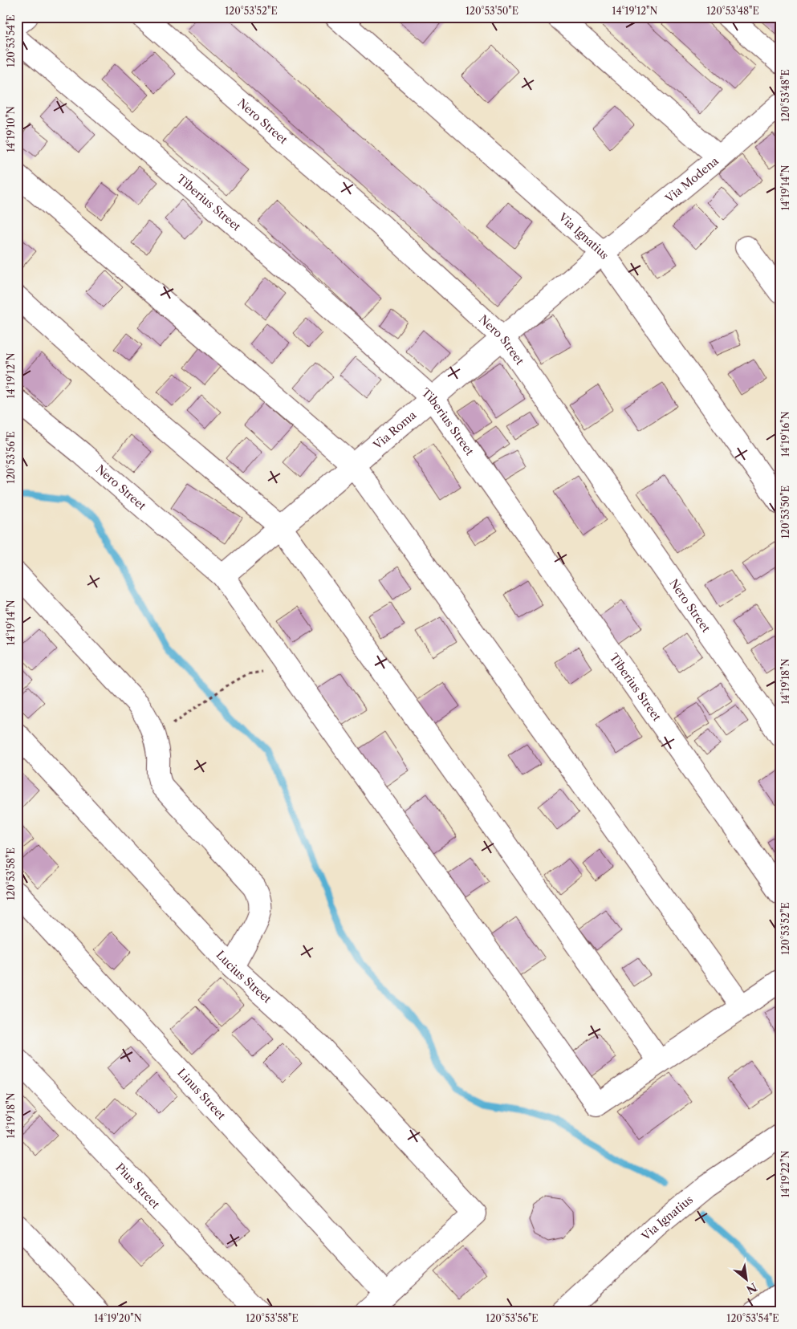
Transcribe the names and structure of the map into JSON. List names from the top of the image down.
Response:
{
  "streets": {
    "street": [
      "Nero Street",
      "Via Modena",
      "Tiberius Street",
      "Via Ignatius",
      "Via Roma",
      "Lucius Street",
      "Linus Street",
      "Pius Street"
    ]
  },
  "crossings": [
    ["Nero Street", "Via Roma"],
    ["Via Modena", "Via Ignatius"],
    ["Via Modena", "Via Roma"],
    ["Tiberius Street", "Via Roma"],
    ["Via Ignatius", "Via Roma"],
    ["Lucius Street", "Linus Street"]
  ],
  "north": "bottom right",
  "coordinates": [
    "120°53'52\"E",
    "120°53'50\"E",
    "14°19'12\"N",
    "120°53'48\"E",
    "120°53'54\"E",
    "14°19'10\"N",
    "14°19'14\"N",
    "14°19'16\"N",
    "120°53'56\"E",
    "14°19'18\"N",
    "120°53'58\"E",
    "14°19'22\"N",
    "14°19'20\"N"
  ]
}
